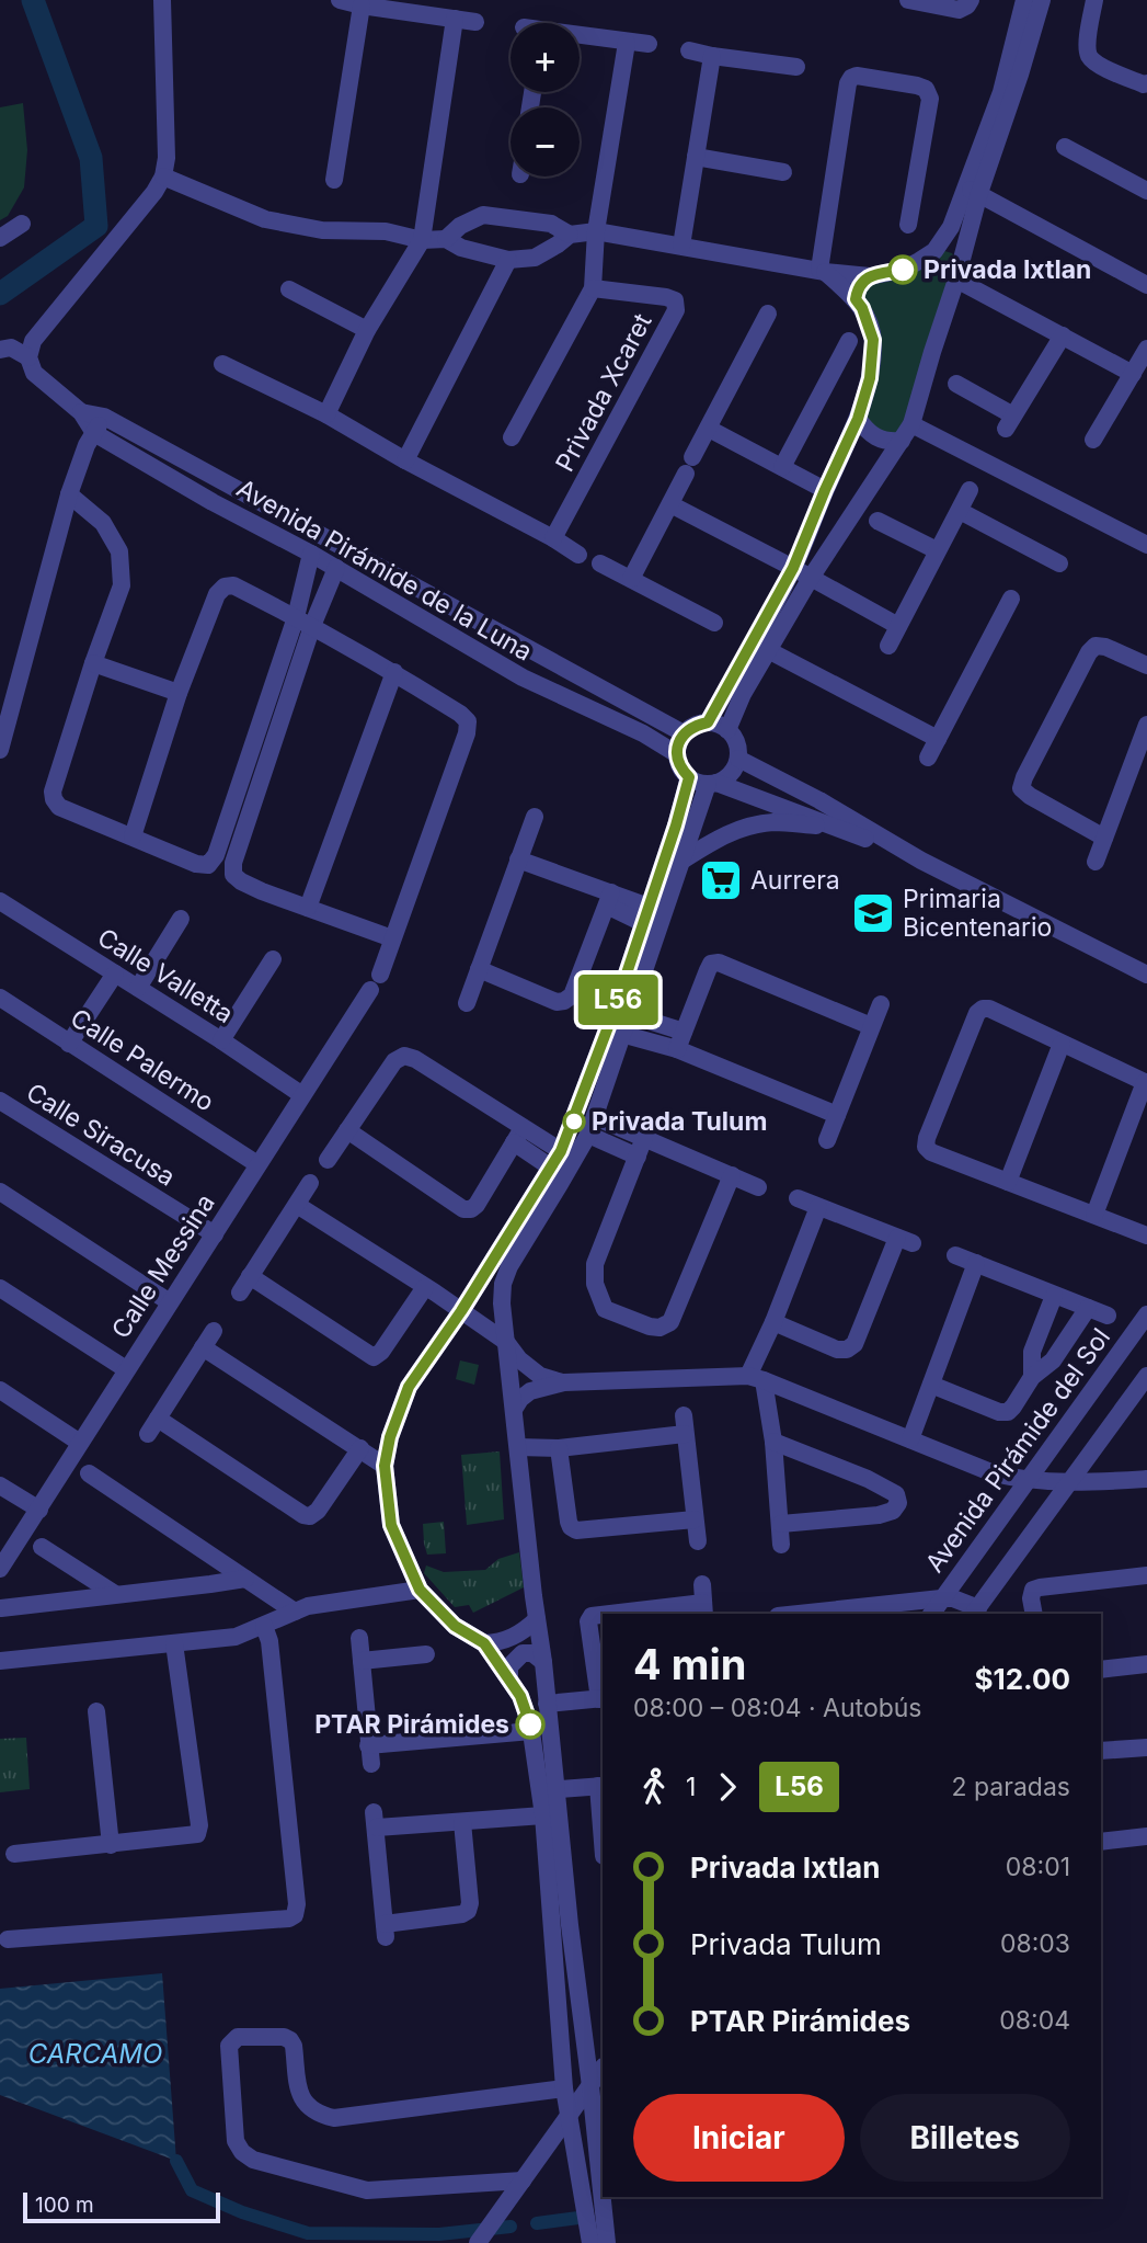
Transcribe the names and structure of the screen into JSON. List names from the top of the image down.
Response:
{
  "streets": {
    "street": [
      "Privada Xcaret",
      "Avenida Pirámide de la Luna",
      "Calle Valletta",
      "Calle Palermo",
      "Calle Siracusa",
      "Calle Messina",
      "Avenida Pirámide del Sol"
    ]
  },
  "crossings": [
    ["Calle Valletta", "Calle Messina"],
    ["Calle Palermo", "Calle Messina"],
    ["Calle Siracusa", "Calle Messina"]
  ],
  "water": ["CARCAMO"],
  "places": {
    "other": ["Privada Ixtlan", "Privada Tulum", "PTAR Pirámides"],
    "supermarket": ["Aurrera"],
    "school or university": ["Primaria Bicentenario"]
  },
  "lines": ["bus line L56"],
  "scale_bar": "100 m",
  "page": {
    "on_map": "L56",
    "map_buttons": ["+", "−"],
    "heading": ["4 min", "08:00 – 08:04 · Autobús", "$12.00"],
    "legs": ["1", "L56", "2 paradas"],
    "list": [
      {
        "name": "Privada Ixtlan",
        "value": "08:01"
      },
      {
        "name": "Privada Tulum",
        "value": "08:03"
      },
      {
        "name": "PTAR Pirámides",
        "value": "08:04"
      }
    ],
    "buttons": ["Iniciar", "Billetes"],
    "scale": "100 m"
  }
}
